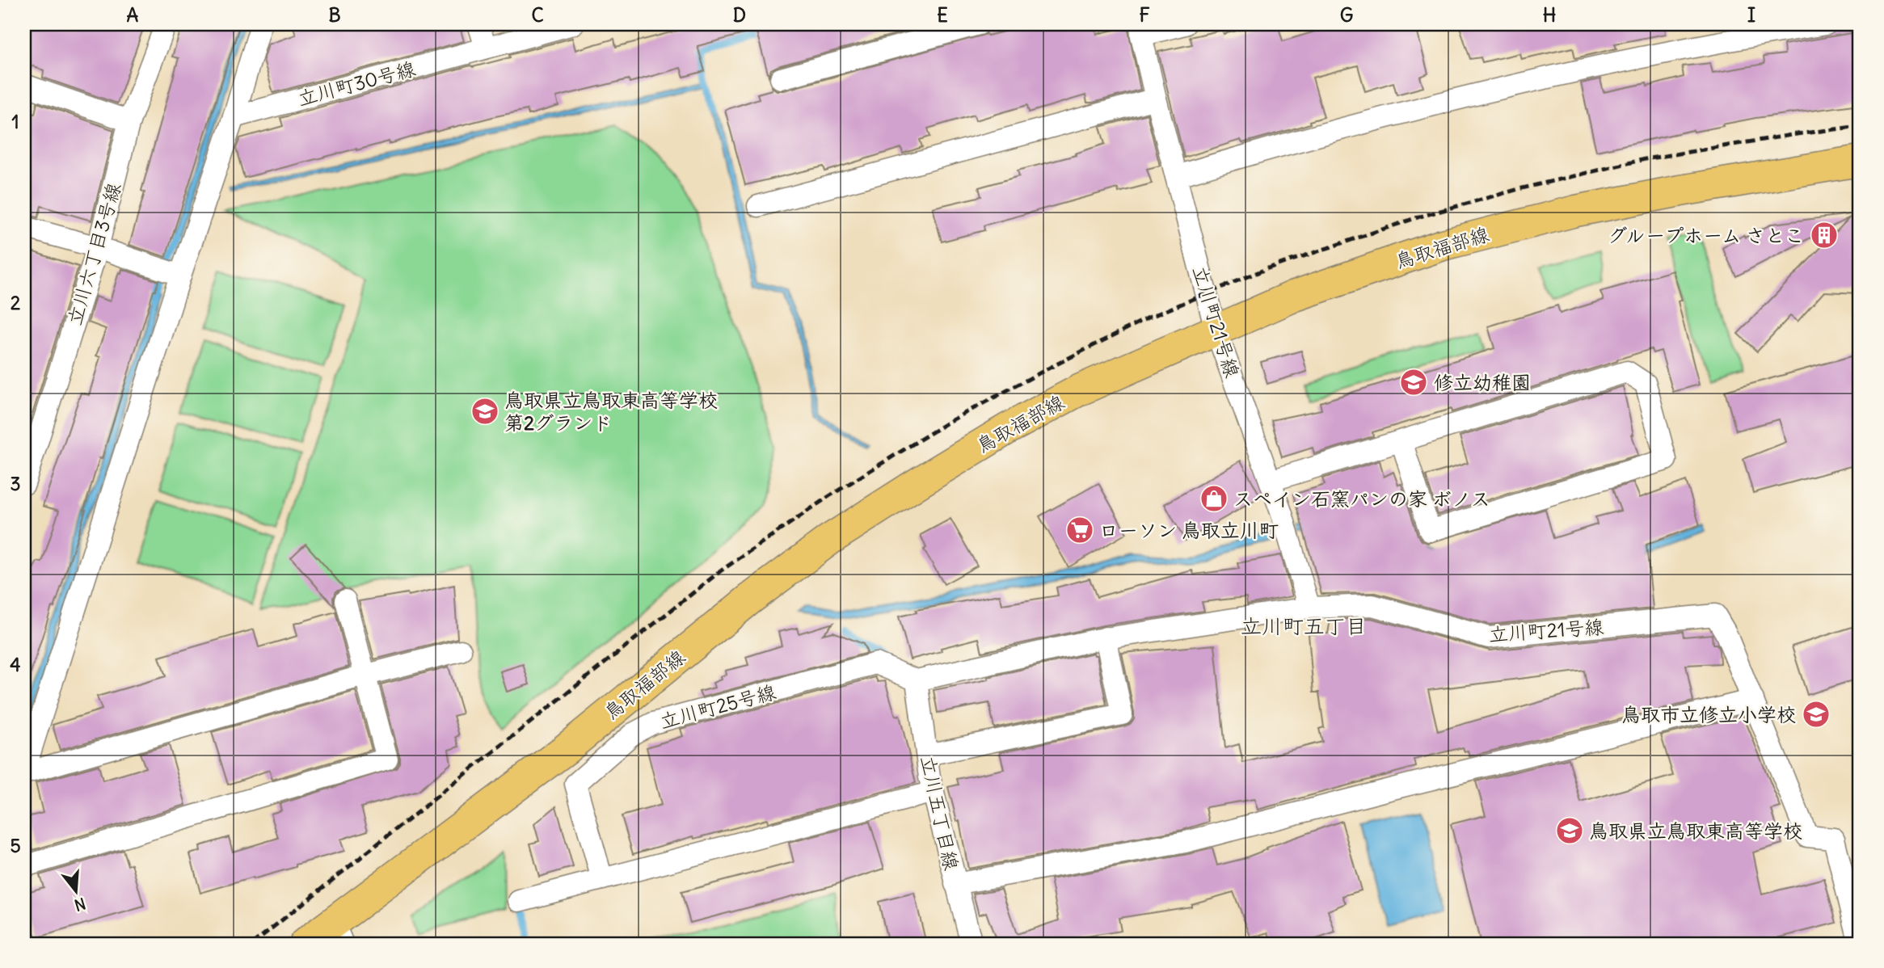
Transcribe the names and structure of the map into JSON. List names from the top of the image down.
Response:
{
  "streets": {
    "main road": ["鳥取福部線"],
    "street": [
      "立川町30号線",
      "立川六丁目3号線",
      "立川町21号線",
      "立川町25号線",
      "立川五丁目線"
    ]
  },
  "crossings": [
    ["鳥取福部線", "立川町21号線"],
    ["立川町25号線", "立川五丁目線"]
  ],
  "districts": ["立川町五丁目"],
  "places": {
    "building": ["グループホーム さとこ"],
    "school or university": [
      "修立幼稚園",
      "鳥取県立鳥取東高等学校 第2グランド",
      "鳥取市立修立小学校",
      "鳥取県立鳥取東高等学校"
    ],
    "shop": ["スペイン石窯パンの家 ボノス"],
    "supermarket": ["ローソン 鳥取立川町"]
  },
  "north": "bottom",
  "grid": {
    "columns": [
      "A",
      "B",
      "C",
      "D",
      "E",
      "F",
      "G",
      "H",
      "I"
    ],
    "rows": [
      "1",
      "2",
      "3",
      "4",
      "5"
    ]
  }
}
